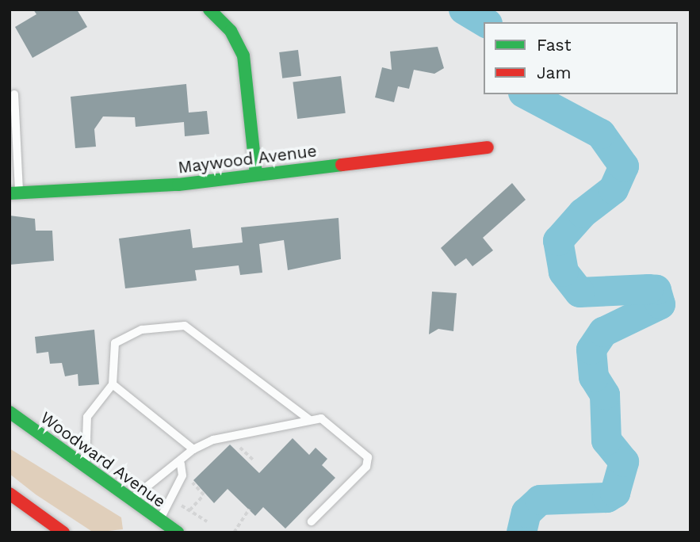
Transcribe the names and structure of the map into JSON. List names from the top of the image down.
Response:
{
  "streets": {
    "street": ["Maywood Avenue", "Woodward Avenue"]
  },
  "legend": ["Fast", "Jam"]
}
